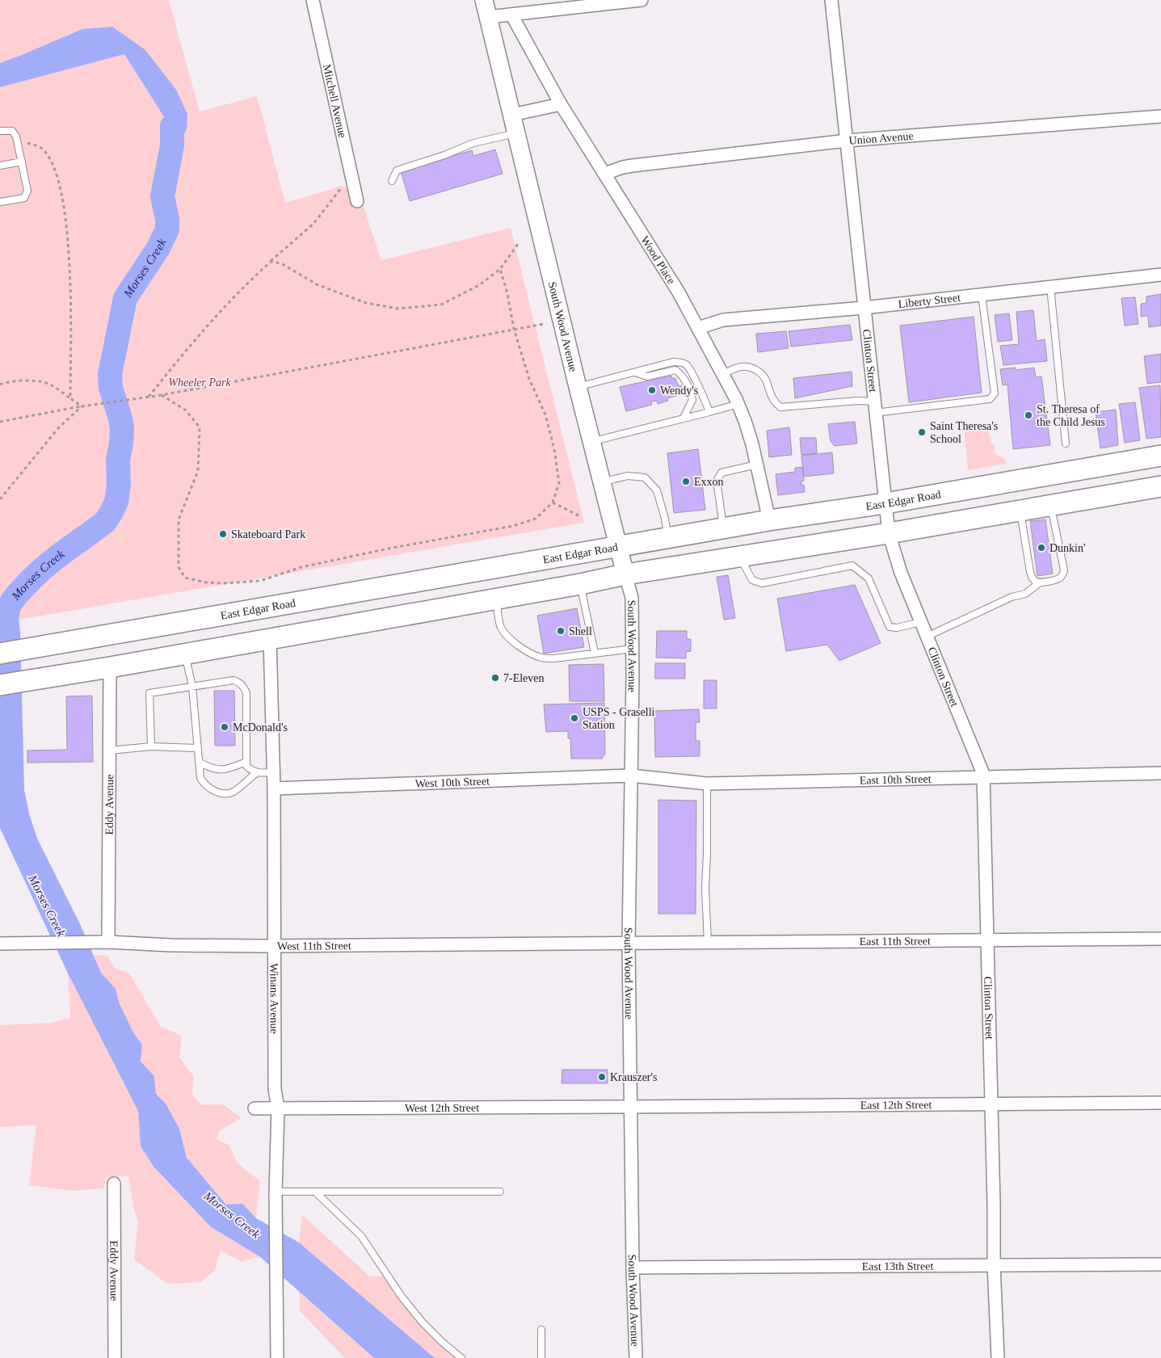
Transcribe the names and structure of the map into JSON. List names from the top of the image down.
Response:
{
  "streets": {
    "highway": ["East Edgar Road"],
    "main road": ["South Wood Avenue"],
    "street": [
      "Mitchell Avenue",
      "Union Avenue",
      "Wood Place",
      "Liberty Street",
      "Clinton Street",
      "East 10th Street",
      "West 10th Street",
      "Eddy Avenue",
      "East 11th Street",
      "West 11th Street",
      "Winans Avenue",
      "East 12th Street",
      "West 12th Street",
      "East 13th Street"
    ]
  },
  "crossings": [
    ["Union Avenue", "Wood Place"],
    ["Union Avenue", "Clinton Street"],
    ["Wood Place", "Liberty Street"],
    ["Wood Place", "East Edgar Road"],
    ["Liberty Street", "Clinton Street"],
    ["South Wood Avenue", "East Edgar Road"],
    ["South Wood Avenue", "East 10th Street"],
    ["South Wood Avenue", "West 10th Street"],
    ["South Wood Avenue", "East 11th Street"],
    ["South Wood Avenue", "West 11th Street"],
    ["South Wood Avenue", "East 12th Street"],
    ["South Wood Avenue", "West 12th Street"],
    ["South Wood Avenue", "East 13th Street"],
    ["Clinton Street", "East Edgar Road"],
    ["Clinton Street", "East 10th Street"],
    ["Clinton Street", "East 11th Street"],
    ["Clinton Street", "East 12th Street"],
    ["Clinton Street", "East 13th Street"],
    ["East 10th Street", "West 10th Street"],
    ["West 10th Street", "Winans Avenue"],
    ["Eddy Avenue", "West 11th Street"],
    ["East 11th Street", "West 11th Street"],
    ["West 11th Street", "Winans Avenue"],
    ["Winans Avenue", "West 12th Street"],
    ["East 12th Street", "West 12th Street"]
  ],
  "water": ["Morses Creek"],
  "parks": ["Wheeler Park"],
  "places": [
    "Wendy's",
    "St. Theresa of the Child Jesus",
    "Saint Theresa's School",
    "Exxon",
    "Skateboard Park",
    "Dunkin'",
    "Shell",
    "7-Eleven",
    "USPS - Graselli Station",
    "McDonald's",
    "Krauszer's"
  ]
}
